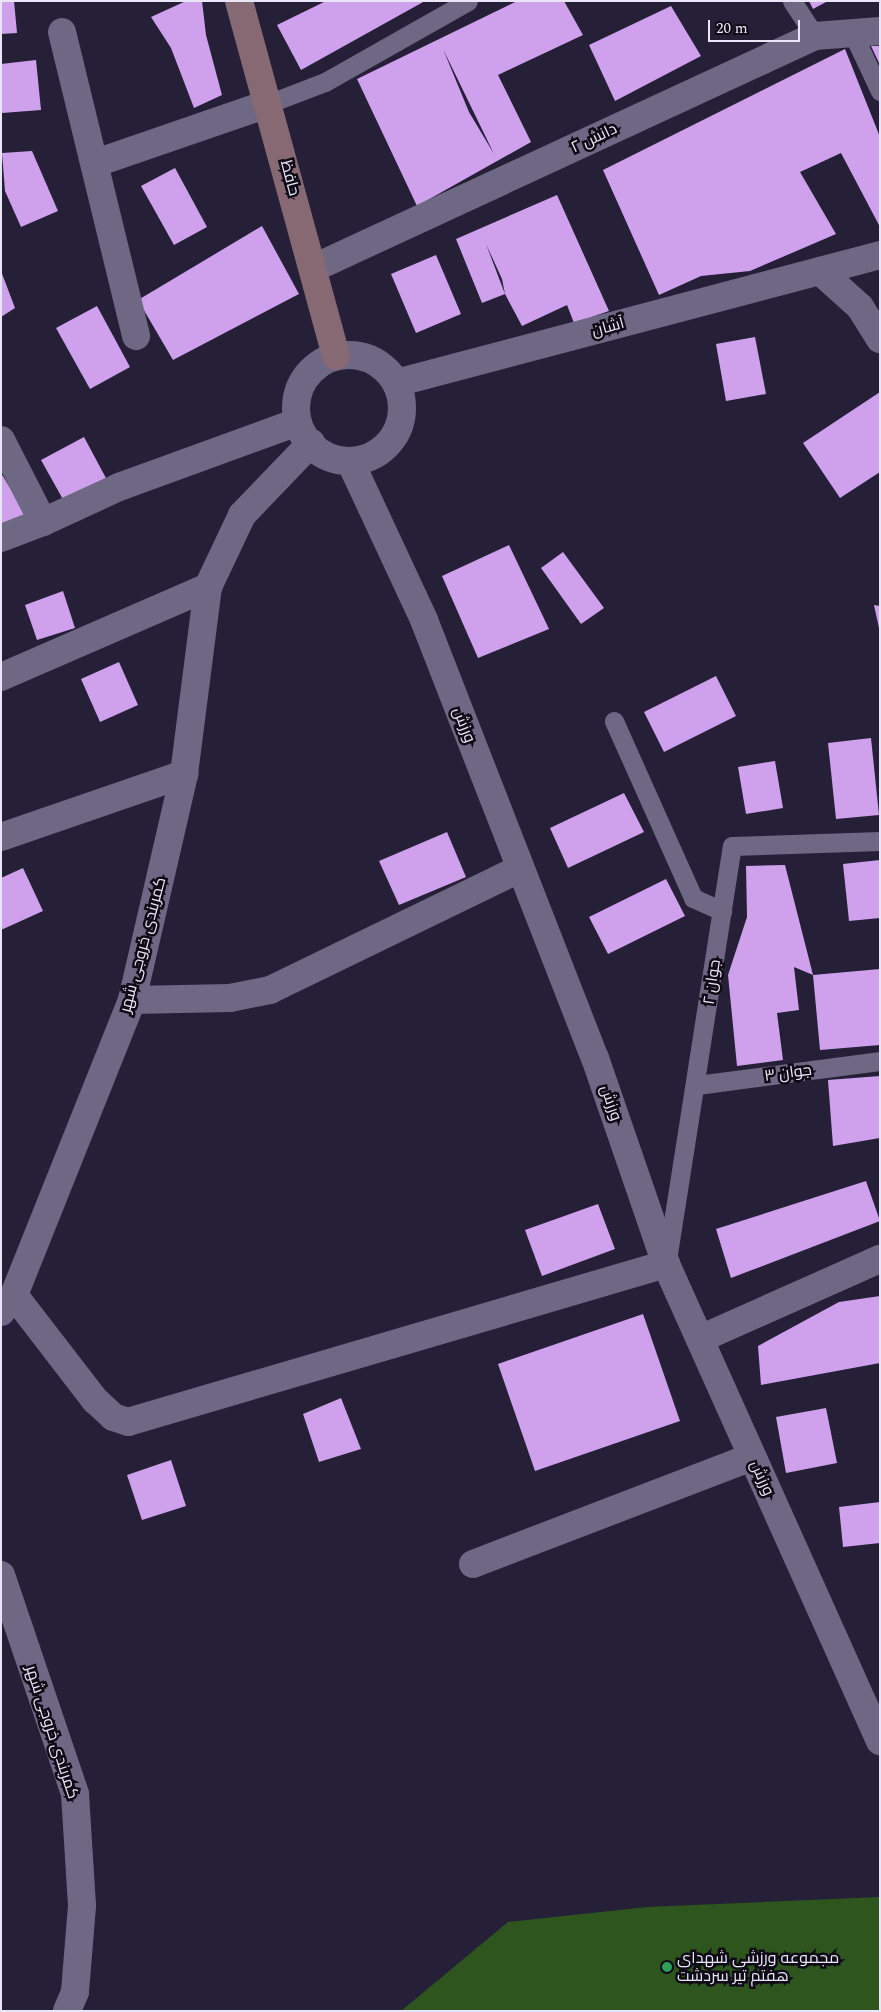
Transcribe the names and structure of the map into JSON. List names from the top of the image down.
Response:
{
  "streets": {
    "main road": ["حافظ"],
    "street": [
      "دانش ۲",
      "آشان",
      "ورزش",
      "کمربندی خروجی شهر"
    ],
    "lane": ["جوان ۲", "جوان ۳"]
  },
  "crossings": [
    ["دانش ۲", "حافظ"],
    ["حافظ", "آشان"],
    ["حافظ", "ورزش"],
    ["حافظ", "کمربندی خروجی شهر"],
    ["آشان", "ورزش"],
    ["آشان", "کمربندی خروجی شهر"],
    ["ورزش", "کمربندی خروجی شهر"],
    ["ورزش", "جوان ۲"],
    ["جوان ۲", "جوان ۳"]
  ],
  "places": ["مجموعه ورزشی شهدای هفتم تیر سردشت"],
  "scale_bar": "20 m"
}
